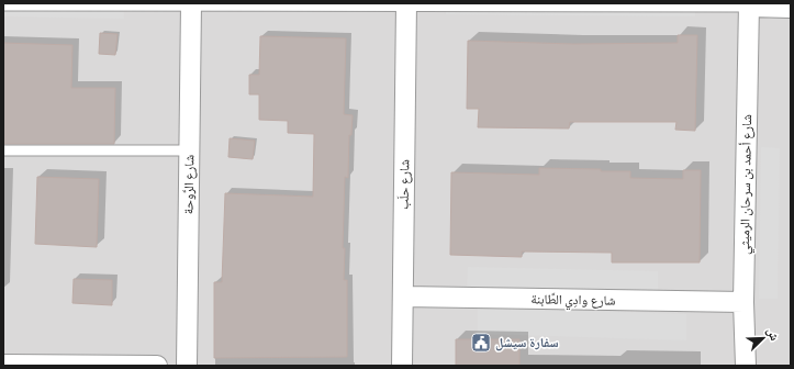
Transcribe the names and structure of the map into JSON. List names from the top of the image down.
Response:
{
  "streets": {
    "street": [
      "شارع الرَّوحة",
      "شارع حلَب",
      "شارع أحمد بن سرحان الرميثي",
      "شارع وادِي الطَّابنة"
    ]
  },
  "crossings": [
    ["شارع حلَب", "شارع وادِي الطَّابنة"],
    ["شارع أحمد بن سرحان الرميثي", "شارع وادِي الطَّابنة"]
  ],
  "places": {
    "public building": ["سفارة سيشل"]
  },
  "north": "top right"
}
